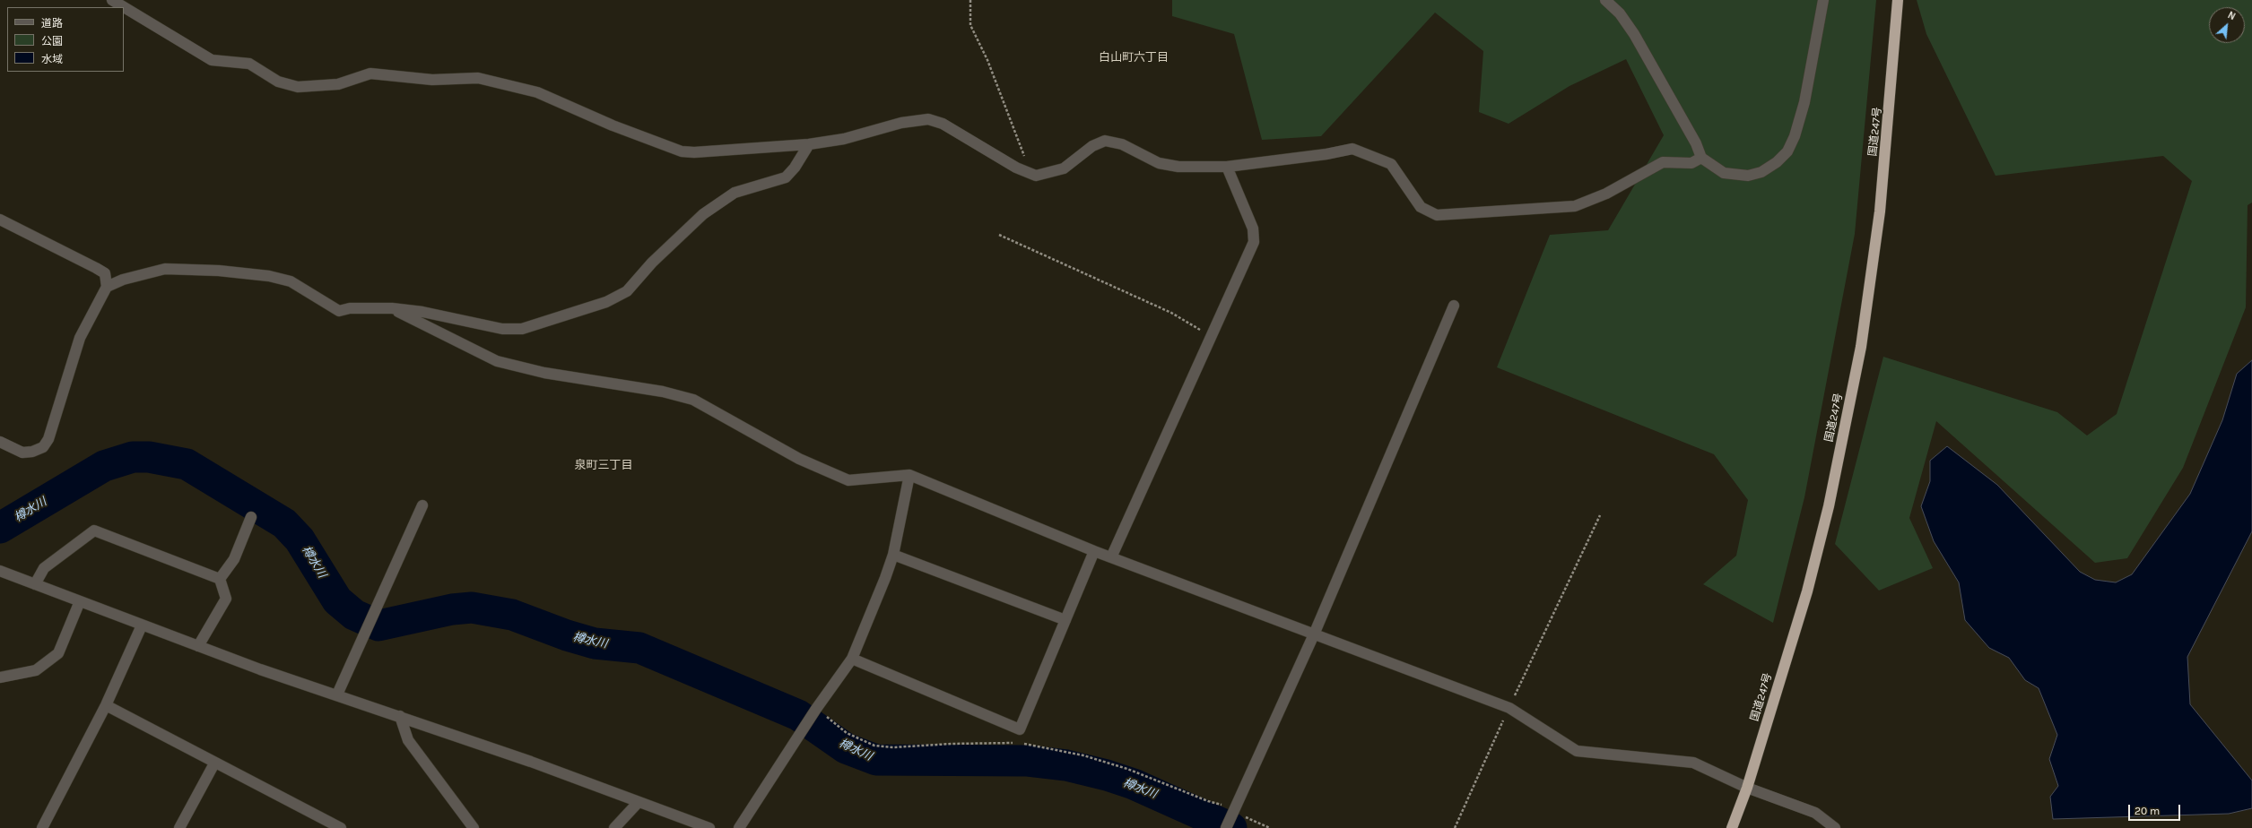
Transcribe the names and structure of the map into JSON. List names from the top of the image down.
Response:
{
  "streets": {
    "highway": ["国道247号"]
  },
  "districts": ["白山町六丁目", "泉町三丁目"],
  "water": ["樽水川"],
  "legend": ["道路", "公園", "水域"],
  "scale_bar": "20 m",
  "north": "top right"
}
